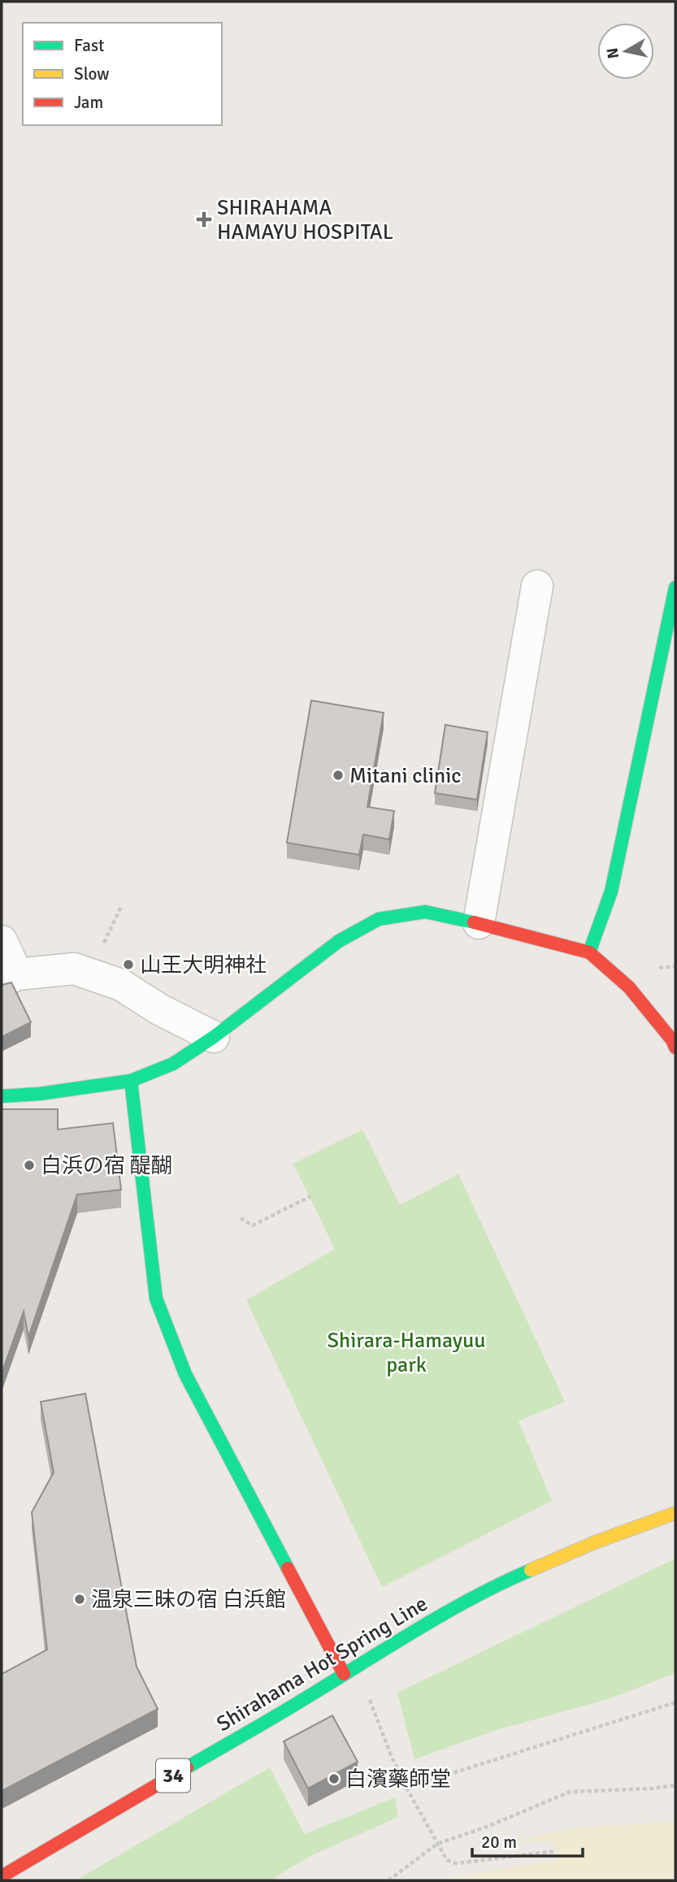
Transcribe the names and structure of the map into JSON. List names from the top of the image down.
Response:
{
  "streets": {
    "street": ["Shirahama Hot Spring Line", "34"]
  },
  "parks": ["Shirara-Hamayuu park"],
  "places": {
    "health": ["SHIRAHAMA HAMAYU HOSPITAL"],
    "other": [
      "Mitani clinic",
      "山王大明神社",
      "白浜の宿 醍醐",
      "温泉三昧の宿 白浜館",
      "白濱藥師堂"
    ]
  },
  "legend": ["Fast", "Slow", "Jam"],
  "scale_bar": "20 m",
  "north": "left"
}
